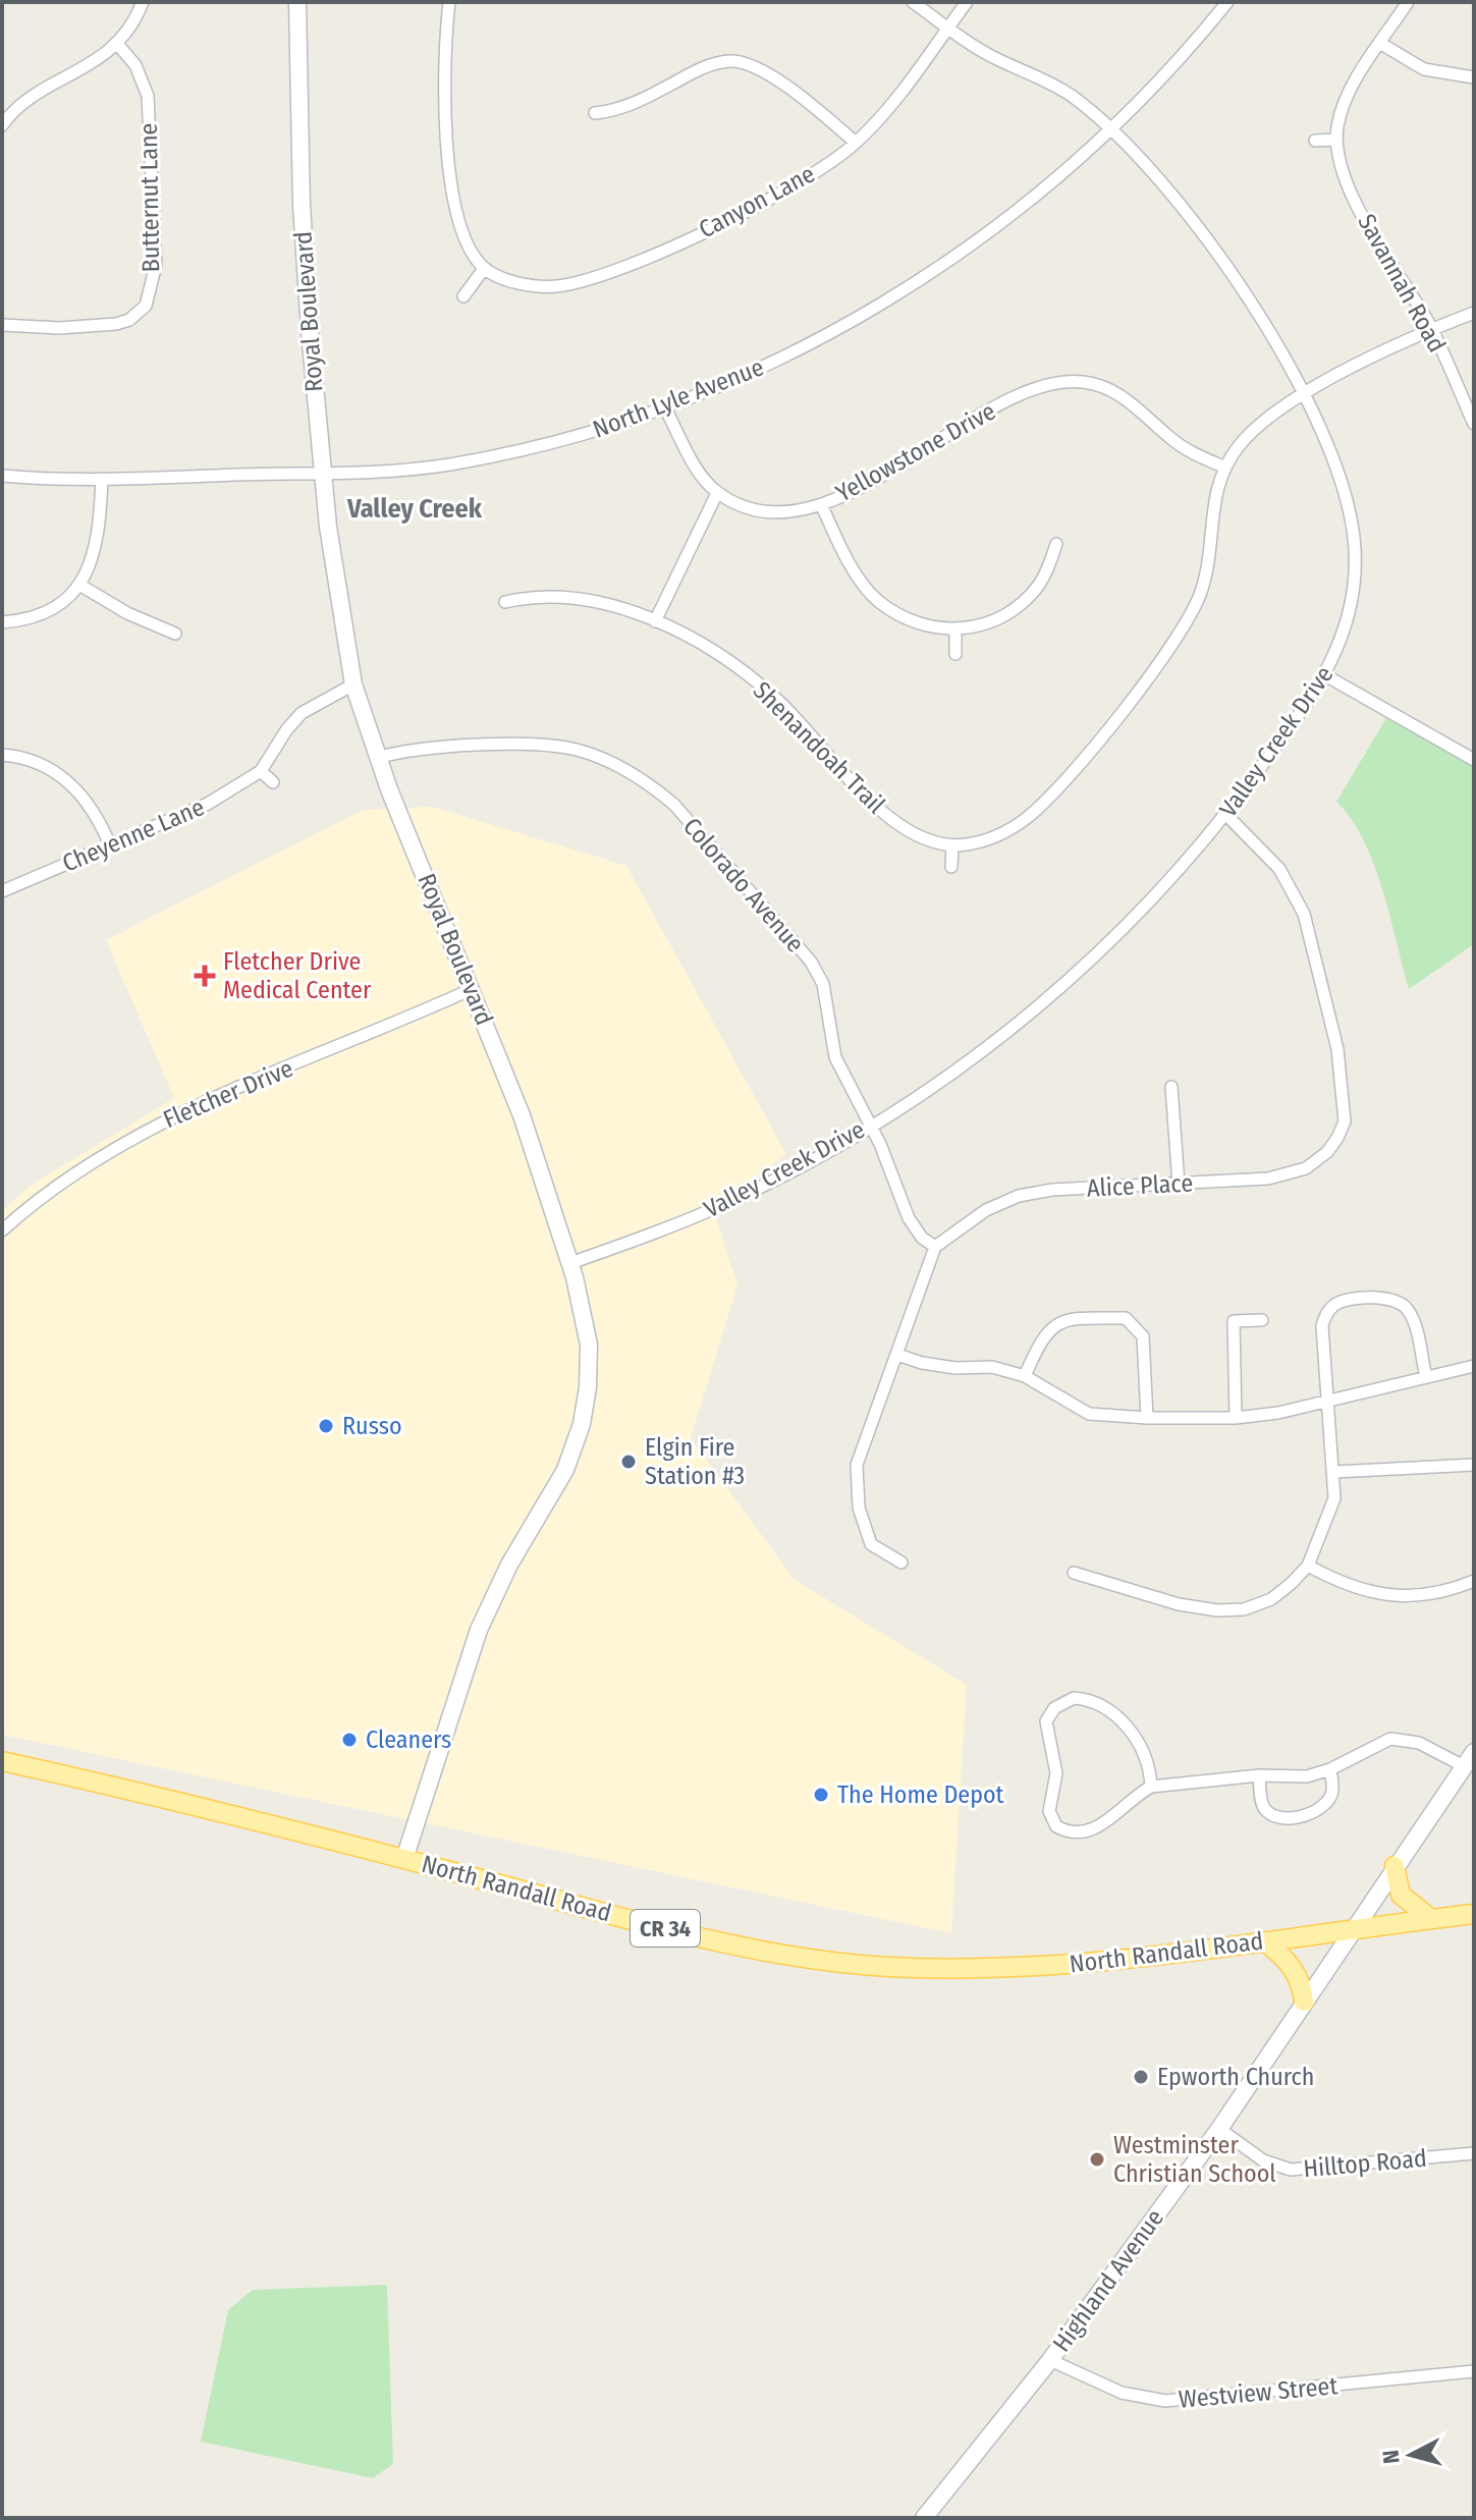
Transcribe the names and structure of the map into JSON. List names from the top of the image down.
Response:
{
  "streets": {
    "main road": ["North Randall Road", "CR 34"],
    "street": [
      "Butternut Lane",
      "Canyon Lane",
      "Savannah Road",
      "Royal Boulevard",
      "North Lyle Avenue",
      "Yellowstone Drive",
      "Valley Creek Drive",
      "Shenandoah Trail",
      "Cheyenne Lane",
      "Colorado Avenue",
      "Fletcher Drive",
      "Alice Place",
      "Hilltop Road",
      "Highland Avenue",
      "Westview Street"
    ]
  },
  "crossings": [
    ["Canyon Lane", "Valley Creek Drive"],
    ["Royal Boulevard", "North Lyle Avenue"],
    ["Royal Boulevard", "Valley Creek Drive"],
    ["Royal Boulevard", "Cheyenne Lane"],
    ["Royal Boulevard", "Colorado Avenue"],
    ["Royal Boulevard", "Fletcher Drive"],
    ["Royal Boulevard", "North Randall Road"],
    ["North Lyle Avenue", "Valley Creek Drive"],
    ["Valley Creek Drive", "Colorado Avenue"],
    ["Valley Creek Drive", "Alice Place"],
    ["Colorado Avenue", "Alice Place"],
    ["North Randall Road", "Highland Avenue"],
    ["Hilltop Road", "Highland Avenue"],
    ["Highland Avenue", "Westview Street"]
  ],
  "districts": ["Valley Creek"],
  "places": {
    "health": ["Fletcher Drive Medical Center"],
    "other": [
      "Russo",
      "Elgin Fire Station #3",
      "Cleaners",
      "The Home Depot",
      "Epworth Church",
      "Westminster Christian School"
    ]
  },
  "north": "left"
}
